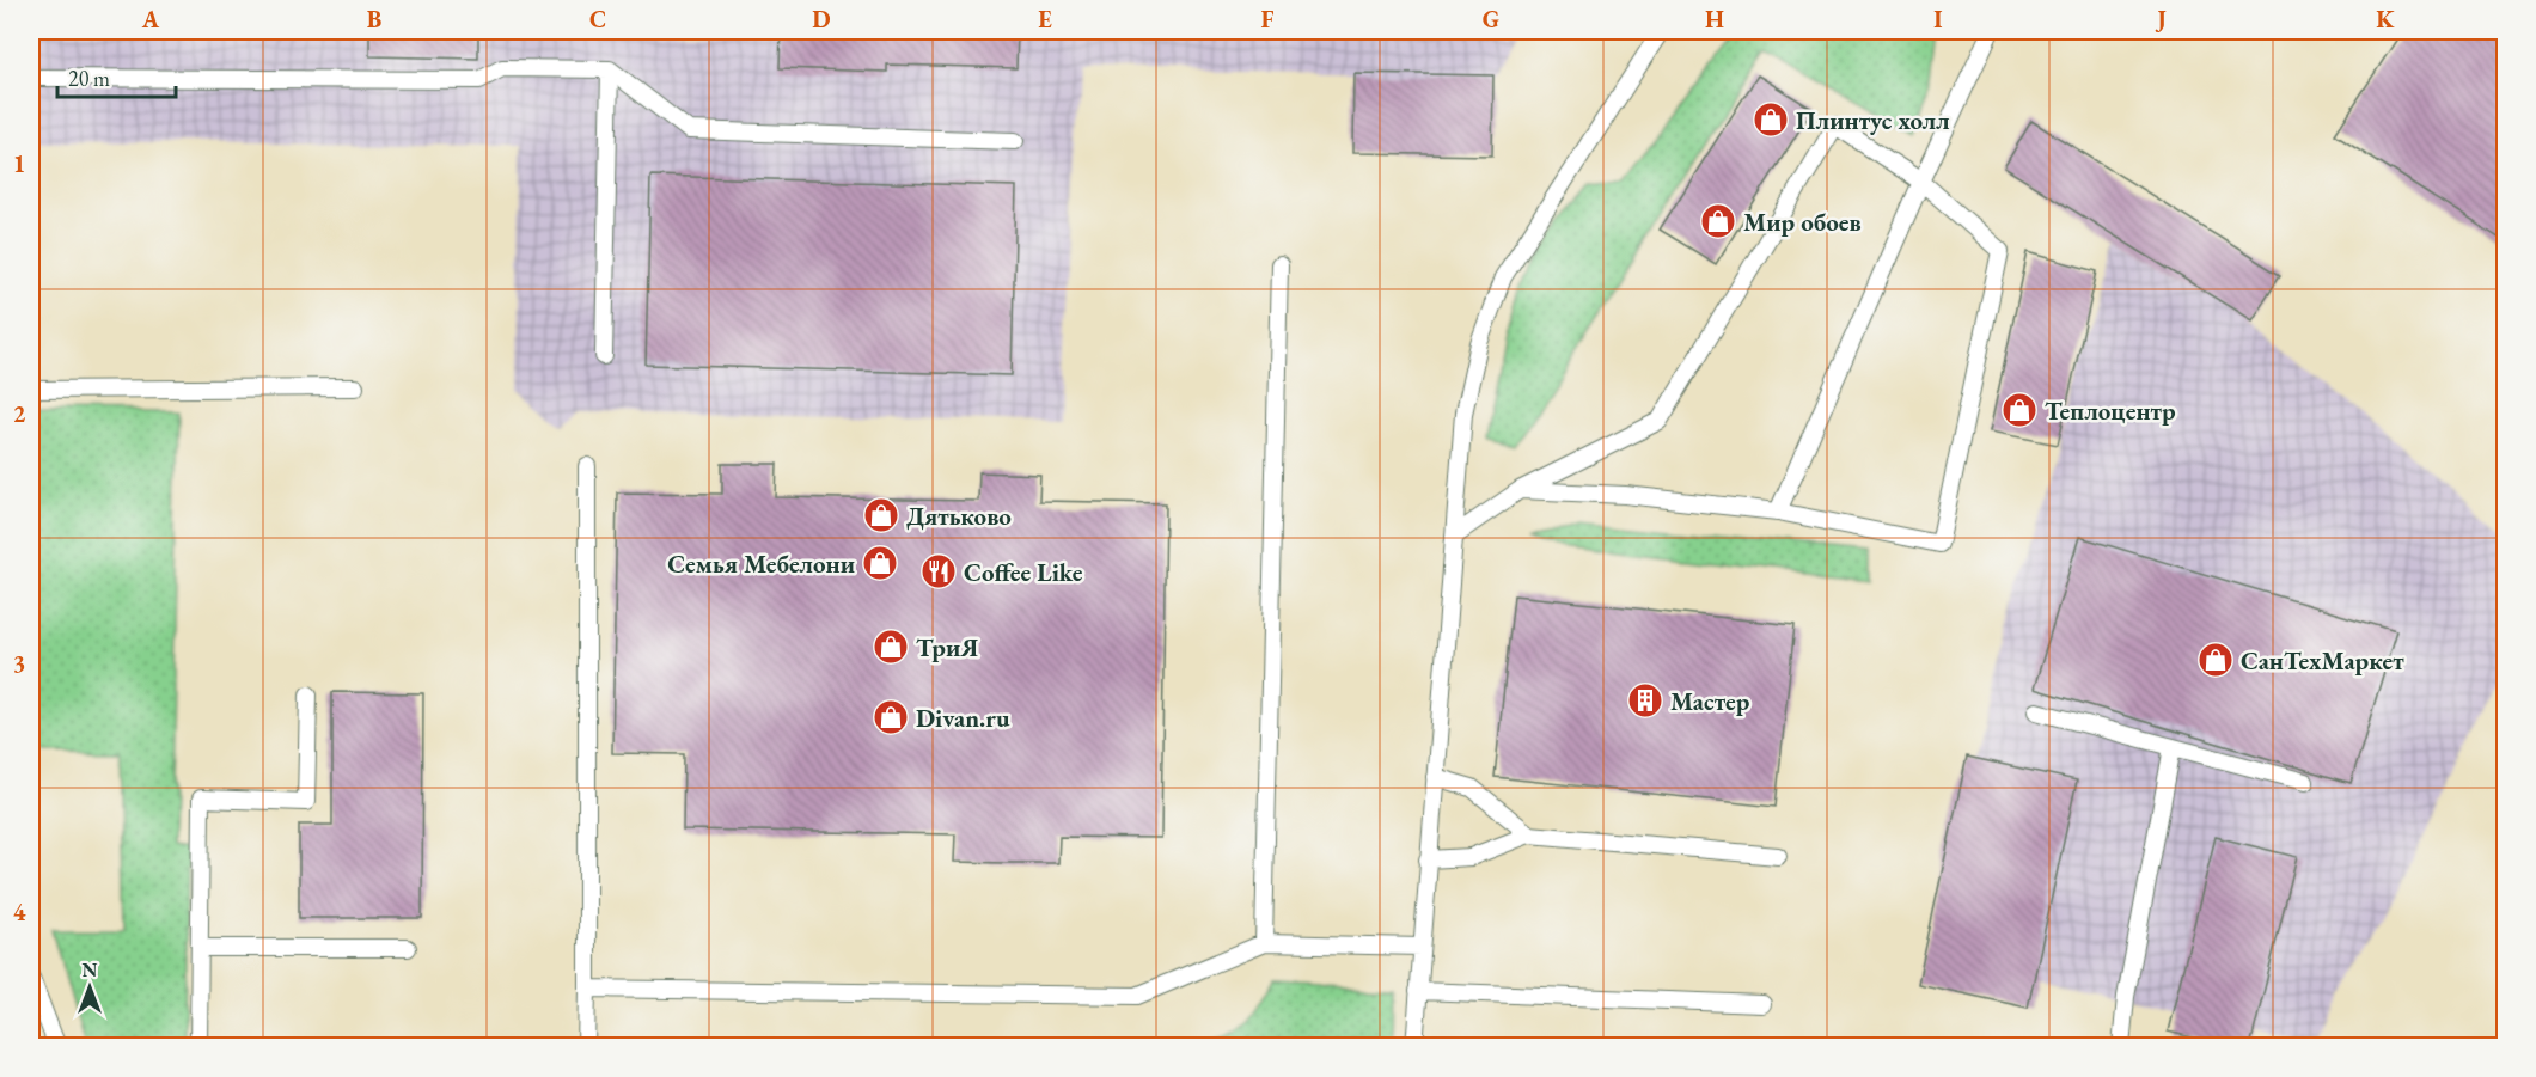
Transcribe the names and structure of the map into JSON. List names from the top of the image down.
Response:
{
  "places": {
    "shop": [
      "Плинтус холл",
      "Мир обоев",
      "Теплоцентр",
      "Дятьково",
      "Семья Мебелони",
      "ТриЯ",
      "СанТехМаркет",
      "Divan.ru"
    ],
    "restaurant": ["Coffee Like"],
    "building": ["Мастер"]
  },
  "scale_bar": "20 m",
  "north": "top",
  "grid": {
    "columns": [
      "A",
      "B",
      "C",
      "D",
      "E",
      "F",
      "G",
      "H",
      "I",
      "J",
      "K"
    ],
    "rows": [
      "1",
      "2",
      "3",
      "4"
    ]
  }
}
